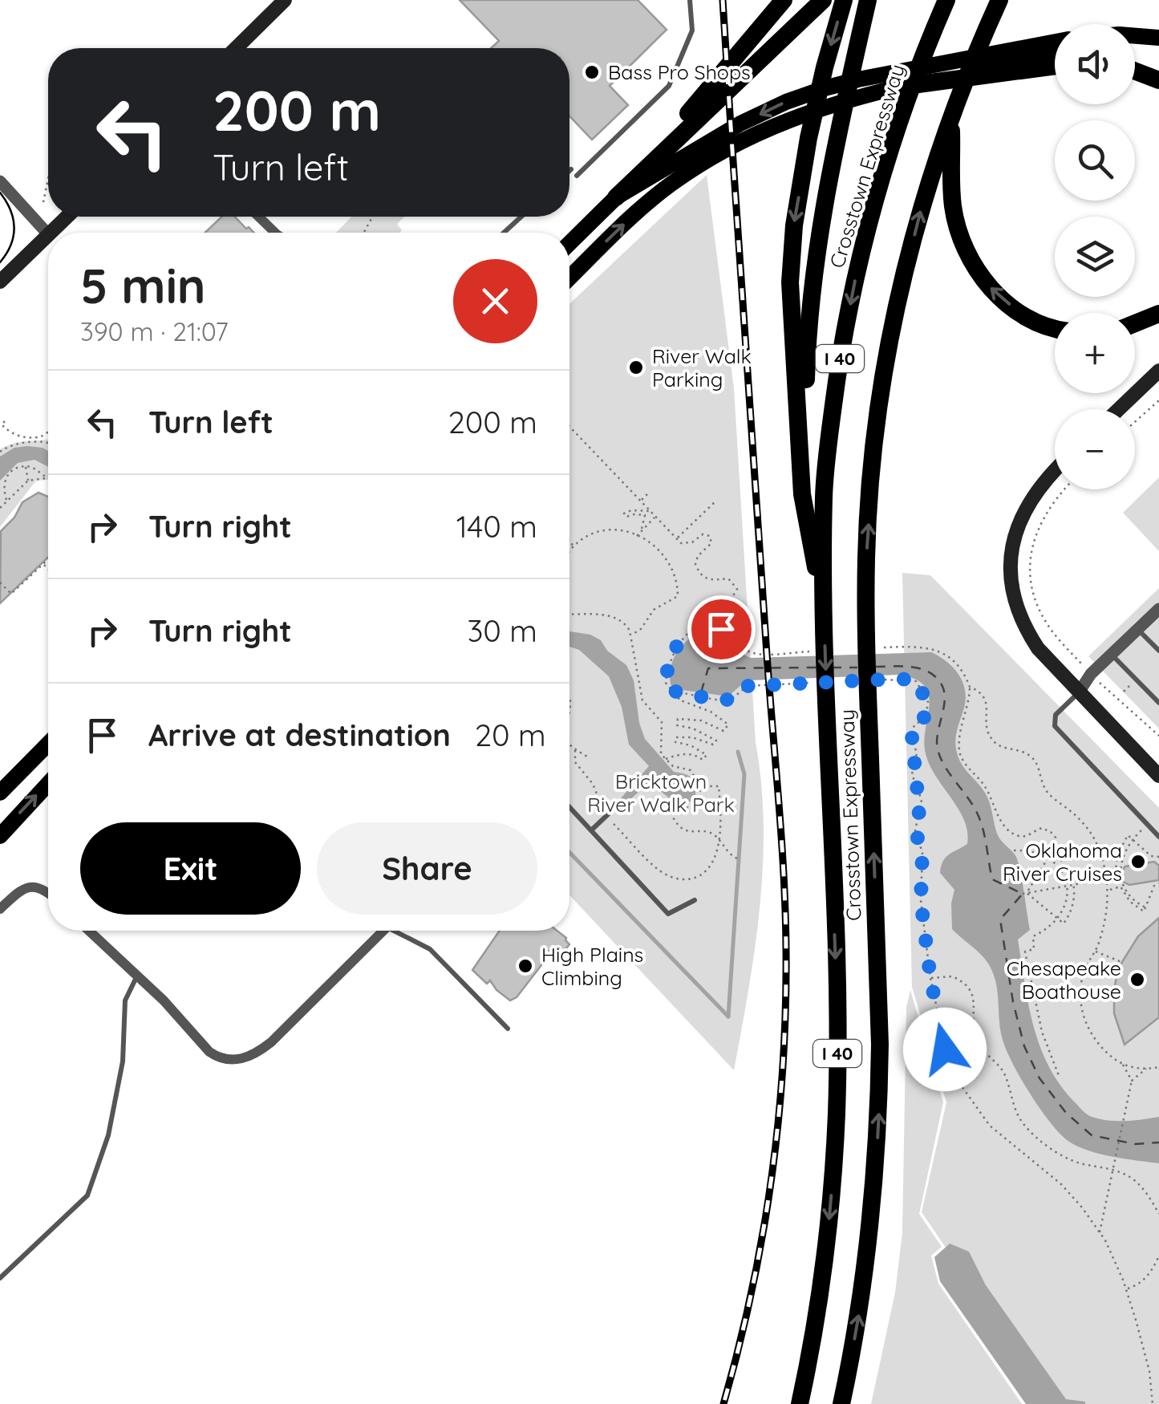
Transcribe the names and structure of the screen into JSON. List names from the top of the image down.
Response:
{
  "streets": {
    "highway": ["Crosstown Expressway", "I 40"]
  },
  "parks": ["Bricktown River Walk Park"],
  "places": [
    "Bass Pro Shops",
    "River Walk Parking",
    "Oklahoma River Cruises",
    "High Plains Climbing",
    "Chesapeake Boathouse"
  ],
  "page": {
    "map_buttons": ["+", "−"],
    "turn": ["200 m", "Turn left"],
    "heading": ["5 min", "390 m · 21:07"],
    "list": [
      {
        "name": "Turn left",
        "value": "200 m"
      },
      {
        "name": "Turn right",
        "value": "140 m"
      },
      {
        "name": "Turn right",
        "value": "30 m"
      },
      {
        "name": "Arrive at destination",
        "value": "20 m"
      }
    ],
    "buttons": ["Exit", "Share"]
  }
}
